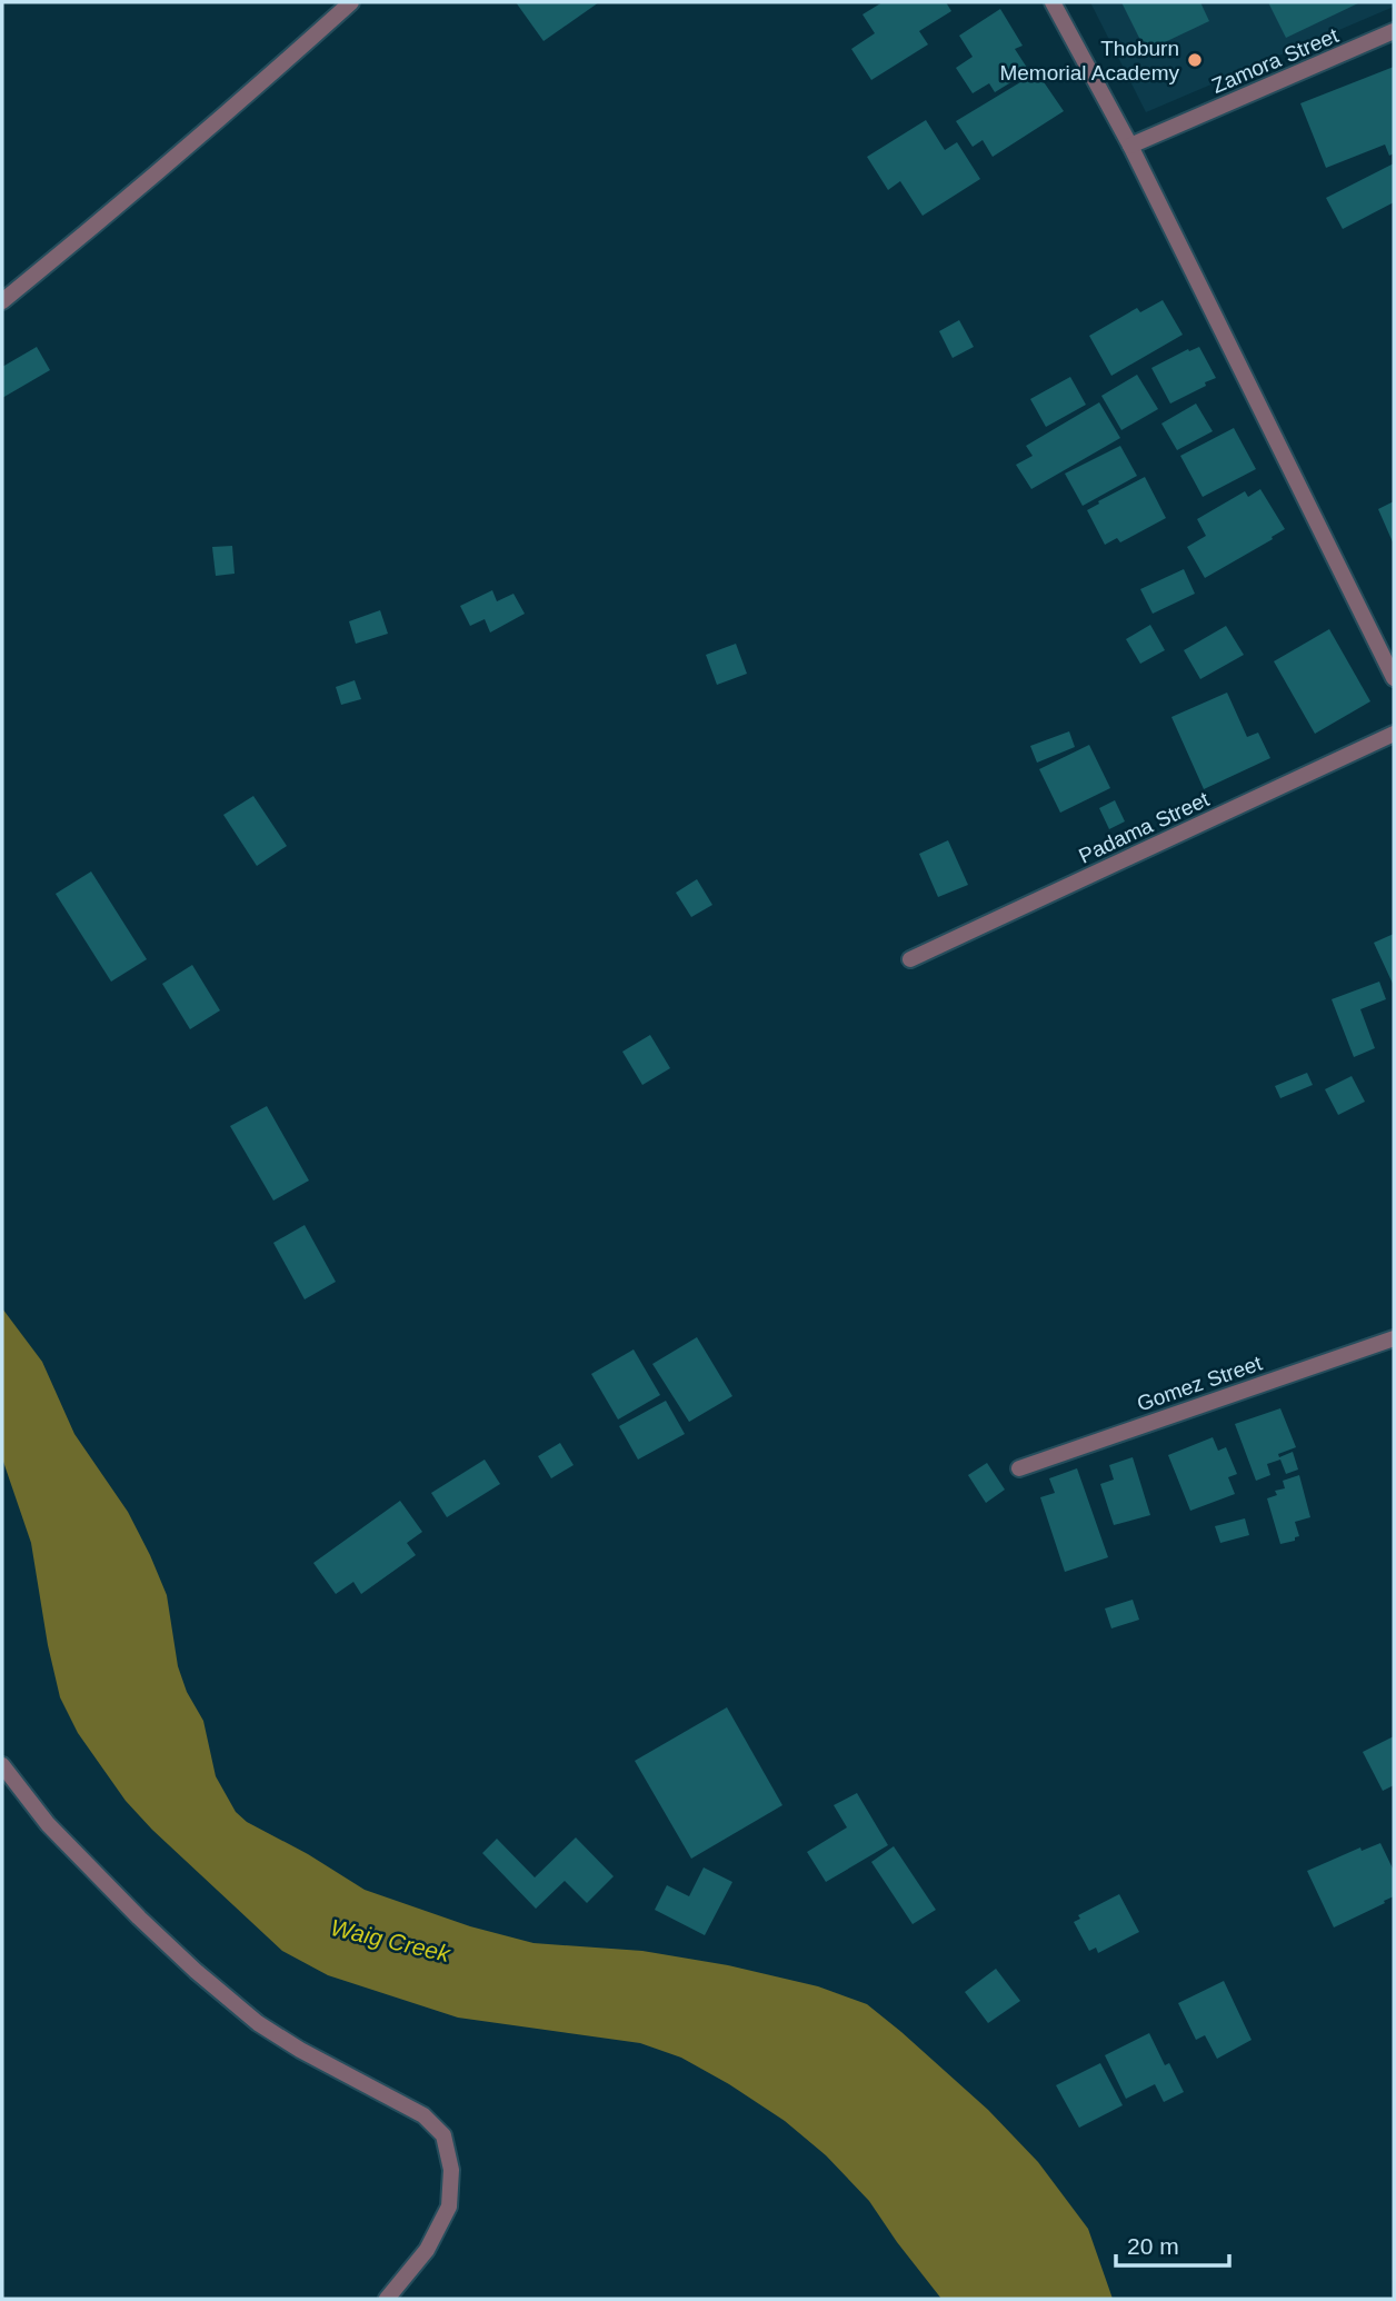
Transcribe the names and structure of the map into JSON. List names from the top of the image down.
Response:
{
  "streets": {
    "street": ["Zamora Street", "Padama Street", "Gomez Street"]
  },
  "water": ["Waig Creek"],
  "places": ["Thoburn Memorial Academy"],
  "scale_bar": "20 m"
}
